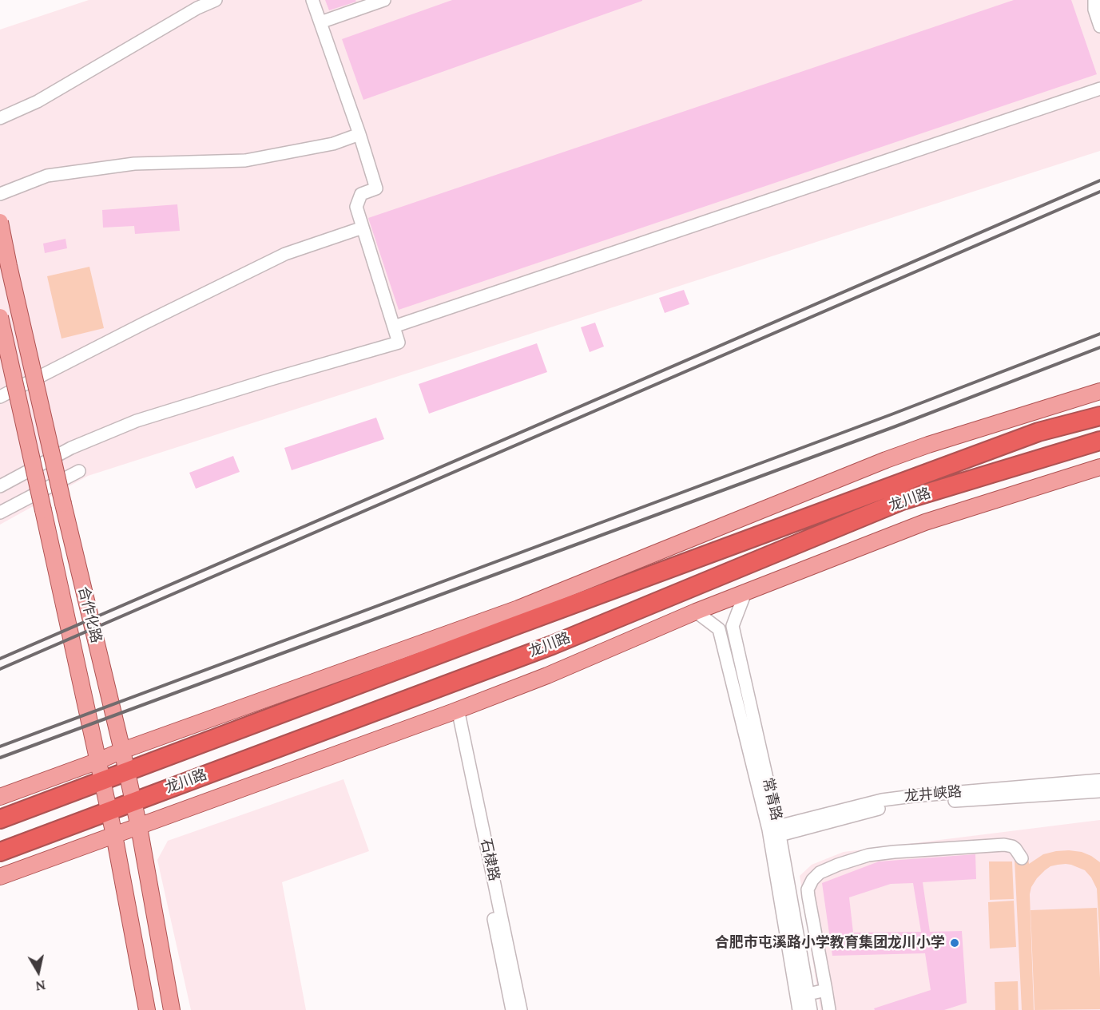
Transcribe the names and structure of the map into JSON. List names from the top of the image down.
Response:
{
  "streets": {
    "highway": ["龙川路"],
    "main road": ["合作化路"],
    "street": ["龙井峡路", "常青路", "石棣路"]
  },
  "crossings": [
    ["龙川路", "合作化路"],
    ["龙川路", "常青路"],
    ["龙川路", "石棣路"],
    ["龙井峡路", "常青路"]
  ],
  "places": ["合肥市屯溪路小学教育集团龙川小学"],
  "north": "bottom"
}
